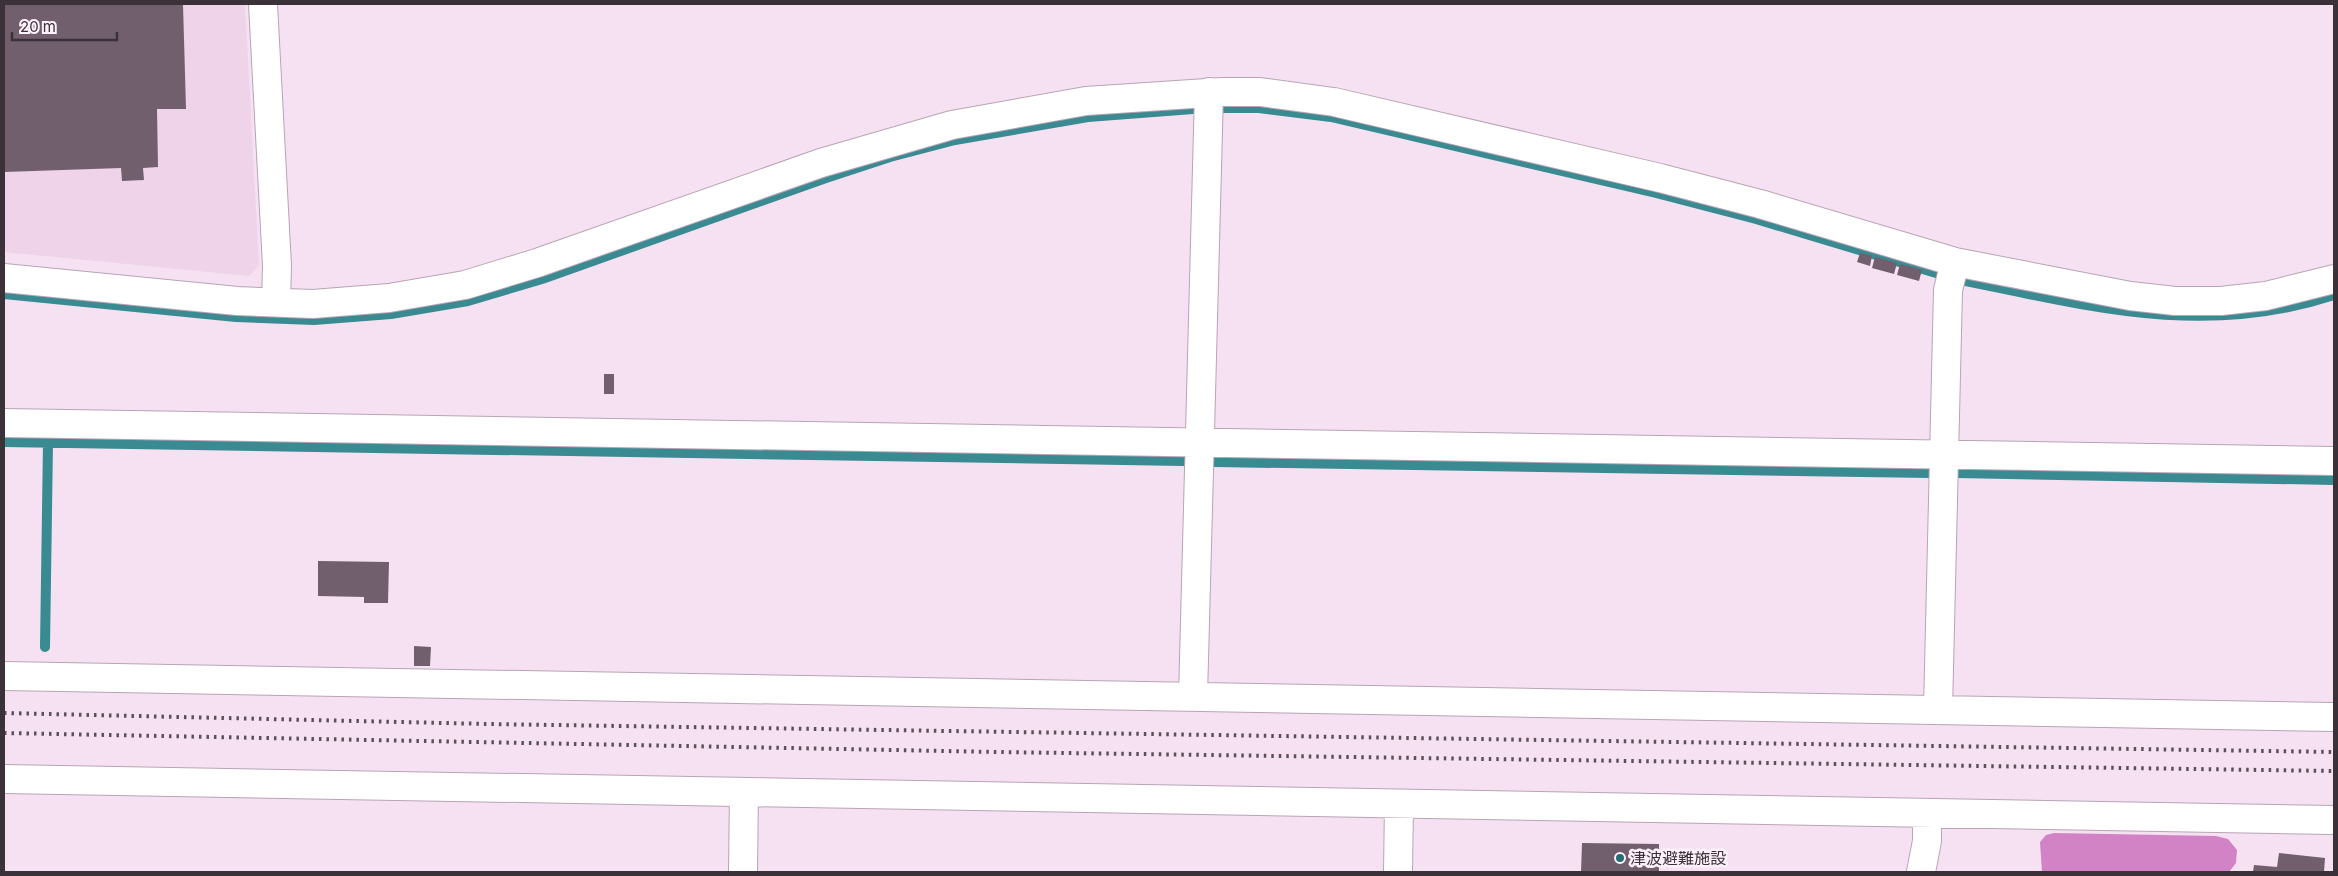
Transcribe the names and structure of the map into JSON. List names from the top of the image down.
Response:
{
  "places": ["津波避難施設"],
  "scale_bar": "20 m"
}
